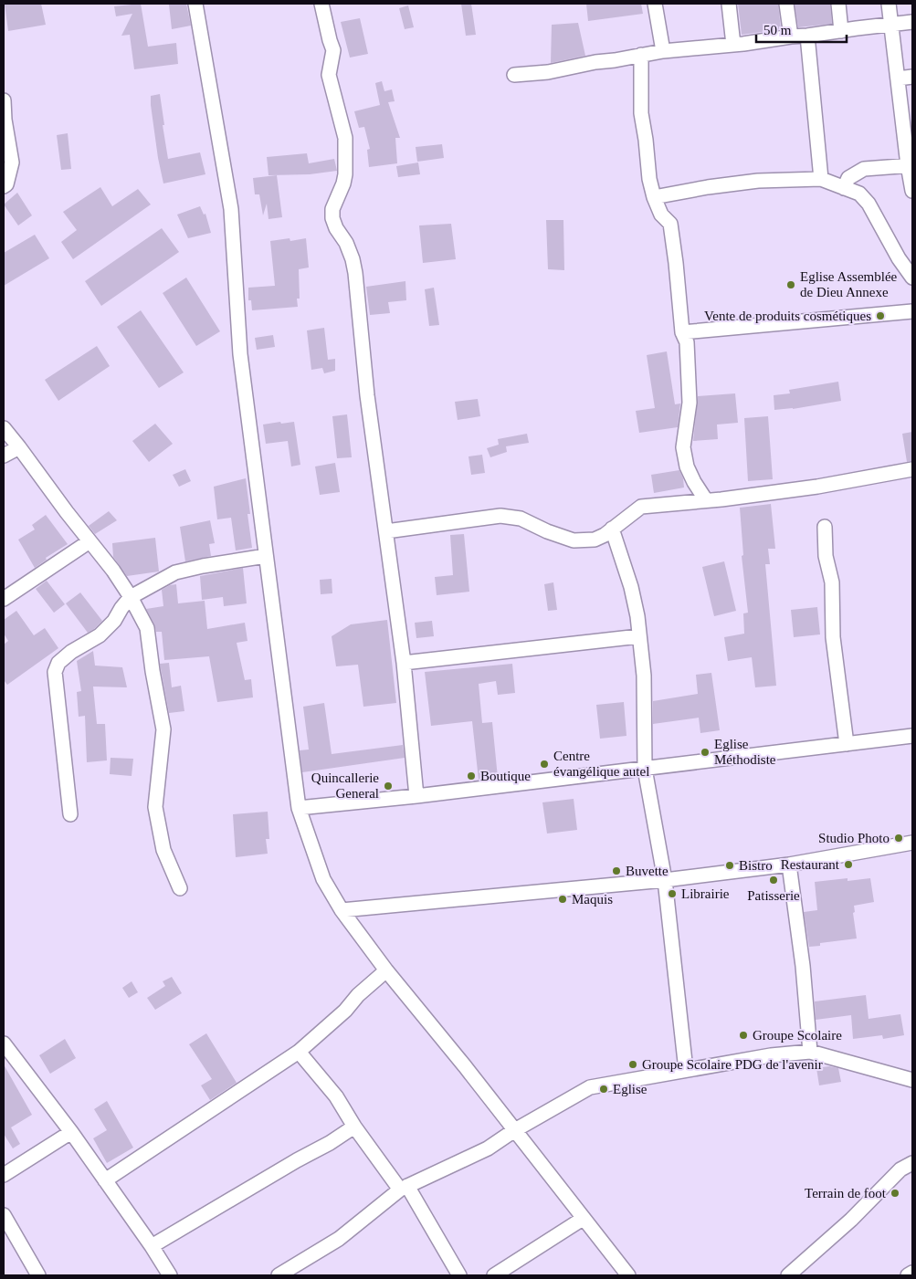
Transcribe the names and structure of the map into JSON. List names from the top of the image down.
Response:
{
  "places": [
    "Eglise Assemblée de Dieu Annexe",
    "Vente de produits cosmétiques",
    "Eglise Méthodiste",
    "Centre évangélique autel",
    "Boutique",
    "Quincallerie General",
    "Studio Photo",
    "Restaurant",
    "Bistro",
    "Buvette",
    "Patisserie",
    "Librairie",
    "Maquis",
    "Groupe Scolaire",
    "Groupe Scolaire PDG de l'avenir",
    "Eglise",
    "Terrain de foot"
  ],
  "scale_bar": "50 m"
}
